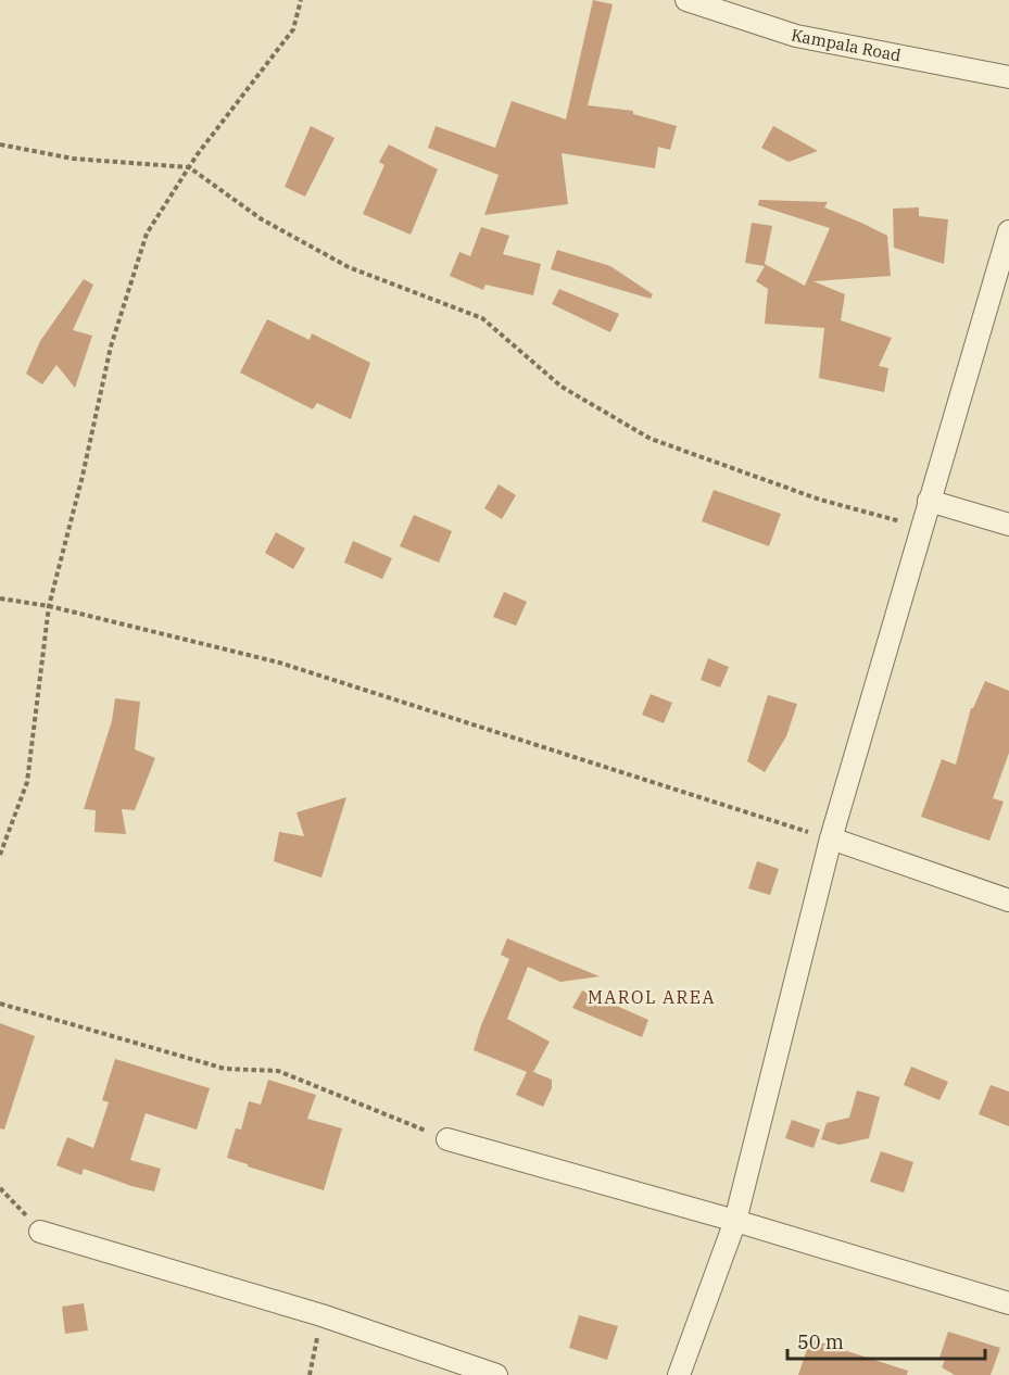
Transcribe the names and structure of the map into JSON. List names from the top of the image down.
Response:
{
  "streets": {
    "street": ["Kampala Road"]
  },
  "districts": ["MAROL AREA"],
  "scale_bar": "50 m"
}
